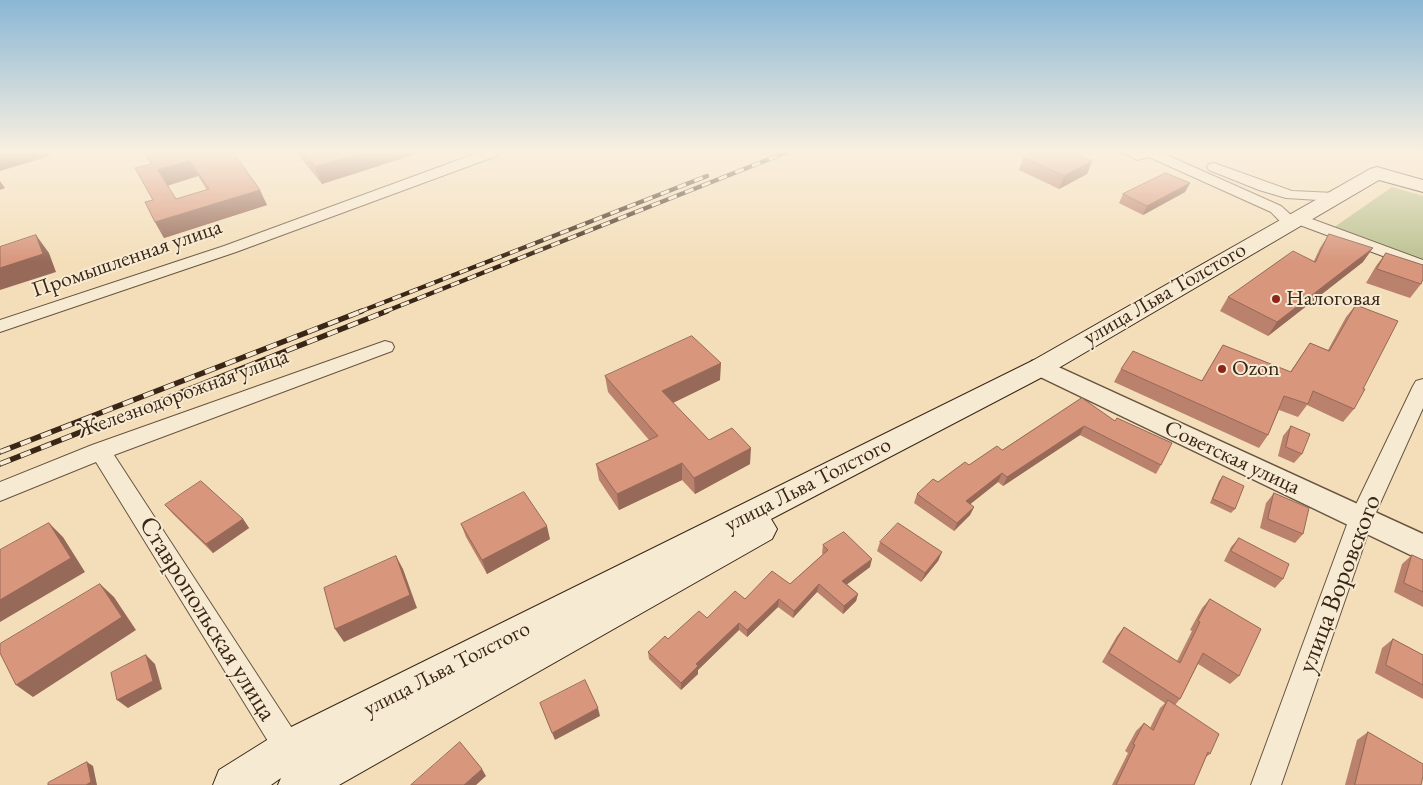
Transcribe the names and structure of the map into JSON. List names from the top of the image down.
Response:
{
  "streets": {
    "main road": ["улица Льва Толстого"],
    "street": [
      "Промышленная улица",
      "Железнодорожная улица",
      "Советская улица",
      "улица Воровского",
      "Ставропольская улица"
    ]
  },
  "crossings": [
    ["улица Льва Толстого", "Советская улица"],
    ["улица Льва Толстого", "Ставропольская улица"],
    ["Железнодорожная улица", "Ставропольская улица"],
    ["Советская улица", "улица Воровского"]
  ],
  "places": ["Налоговая", "Ozon"]
}
